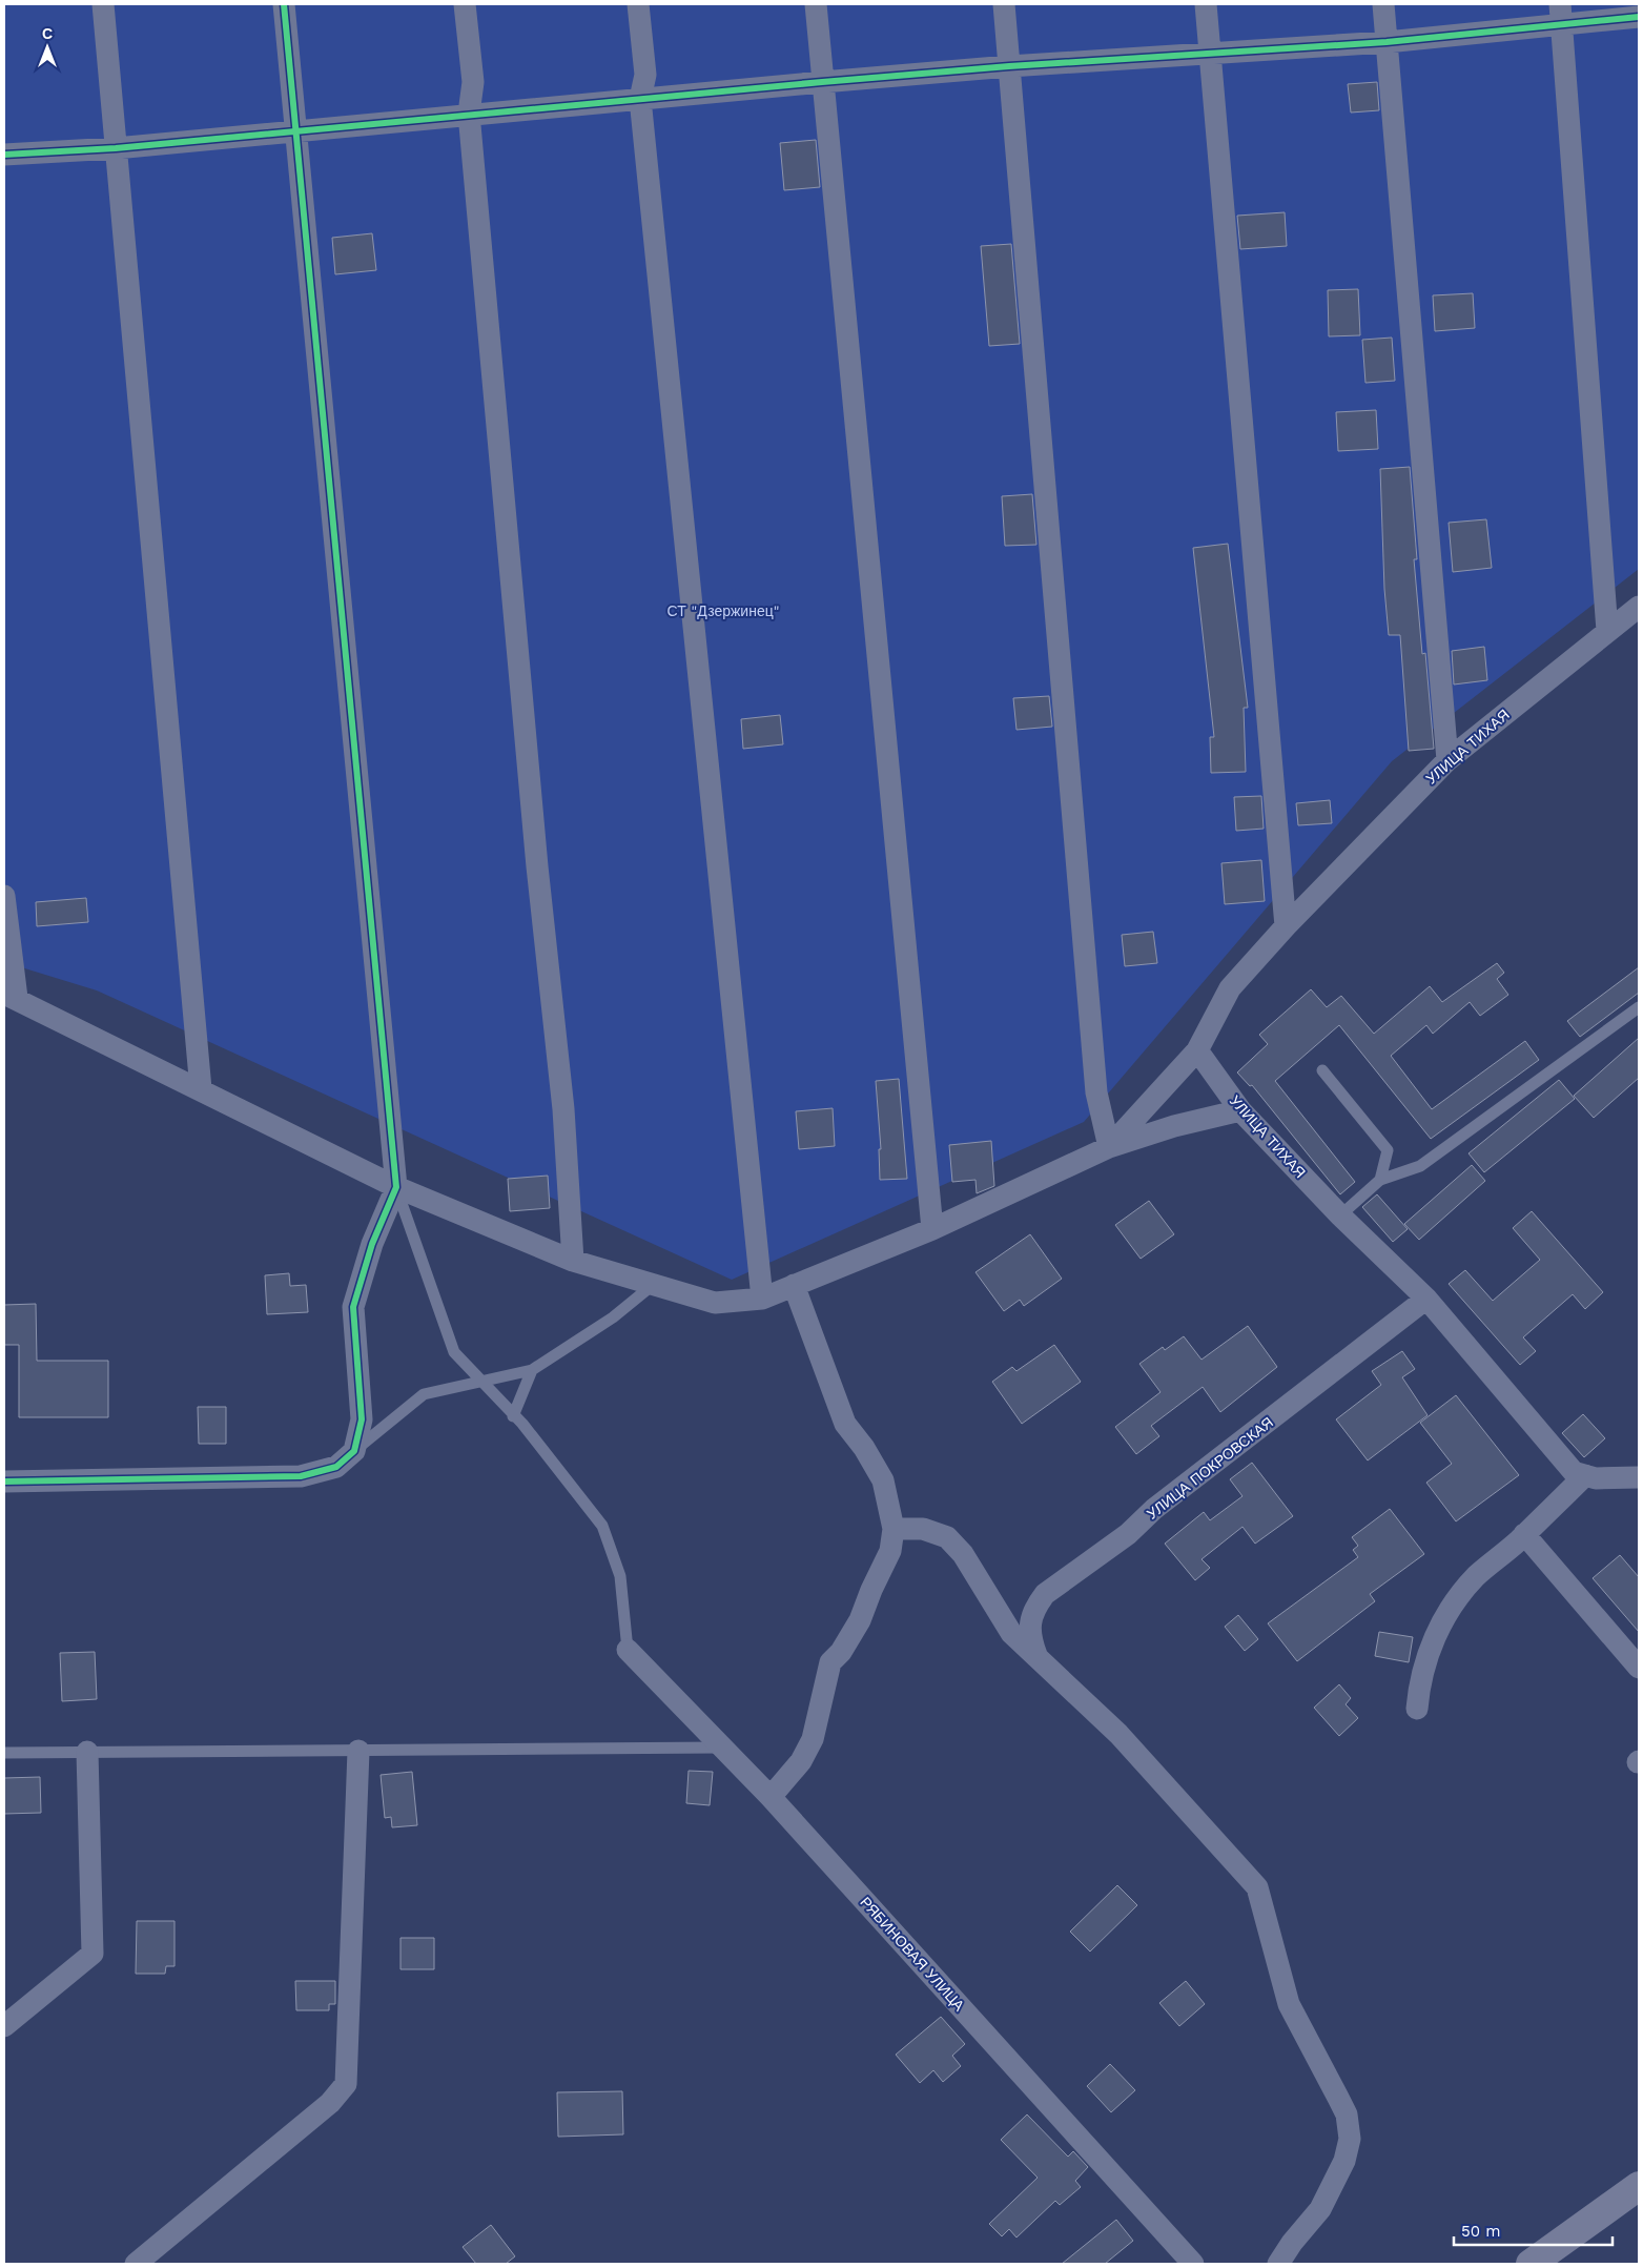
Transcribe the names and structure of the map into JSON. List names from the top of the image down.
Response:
{
  "streets": {
    "street": ["УЛИЦА ТИХАЯ", "УЛИЦА ПОКРОВСКАЯ", "РЯБИНОВАЯ УЛИЦА"]
  },
  "crossings": [
    ["УЛИЦА ТИХАЯ", "УЛИЦА ПОКРОВСКАЯ"]
  ],
  "parks": ["СТ \"Дзержинец\""],
  "scale_bar": "50 m",
  "north": "top"
}
